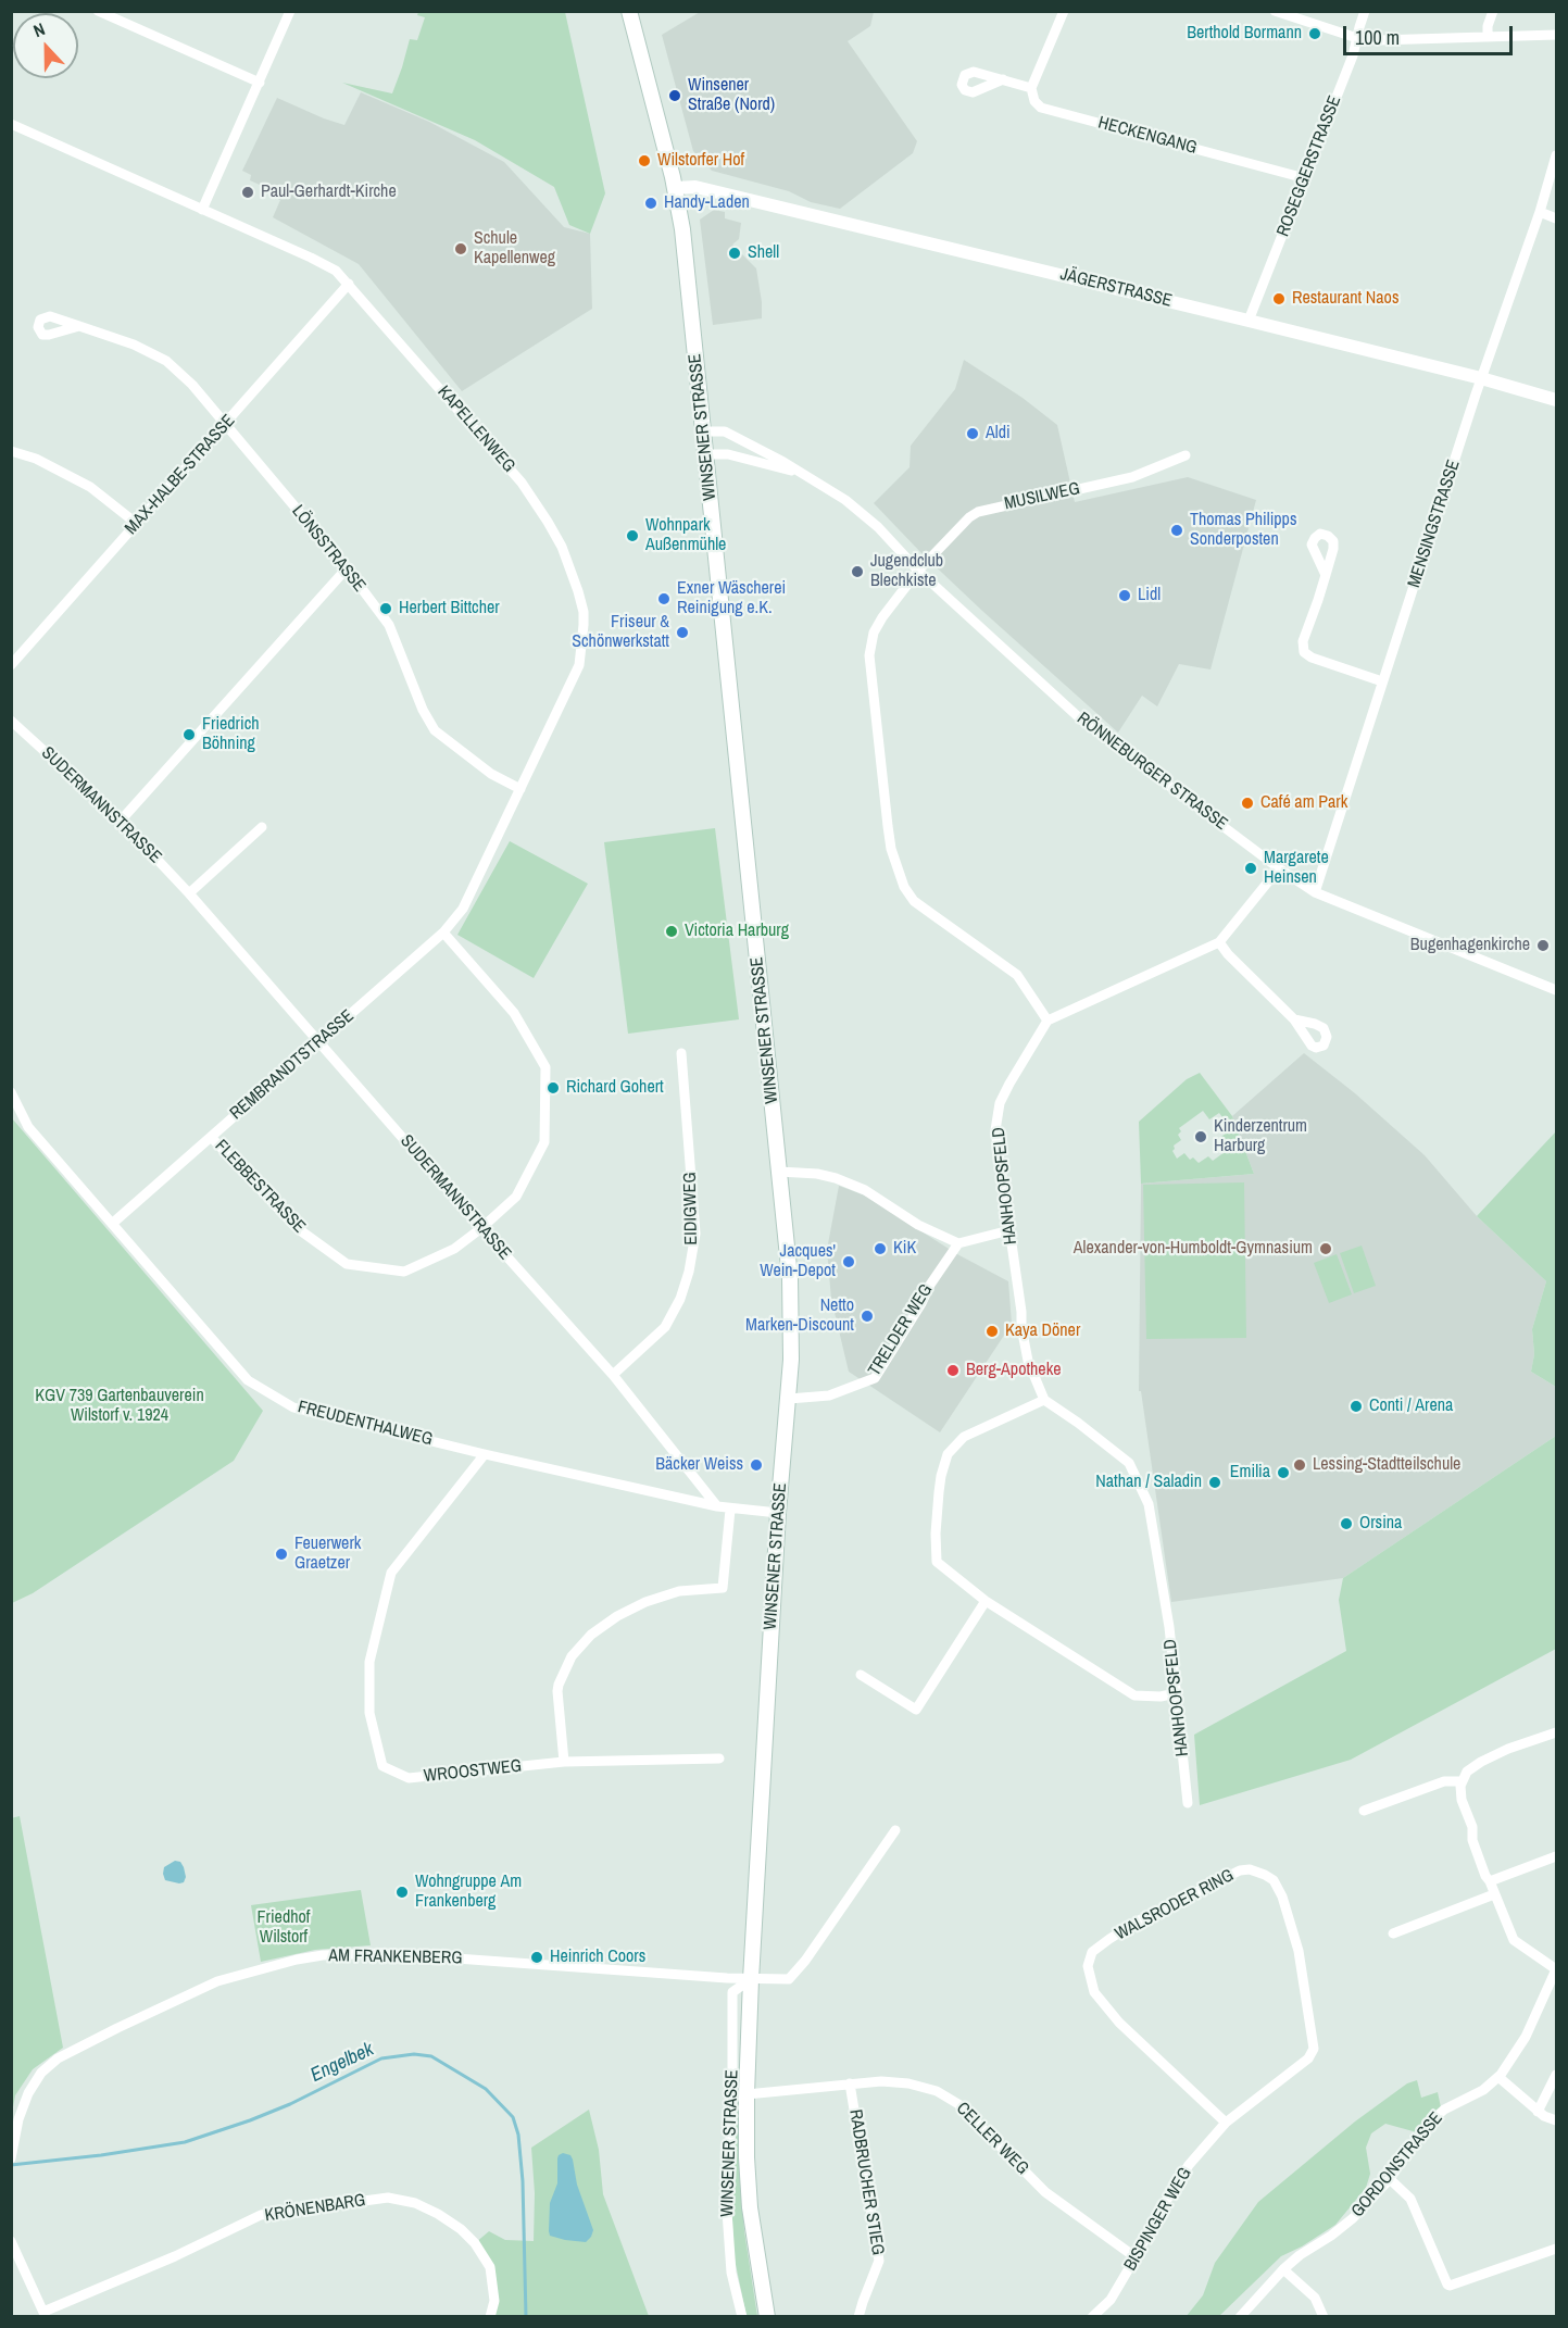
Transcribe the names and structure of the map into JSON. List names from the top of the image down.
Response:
{
  "streets": {
    "main road": ["WINSENER STRASSE"],
    "street": [
      "HECKENGANG",
      "ROSEGGERSTRASSE",
      "JÄGERSTRASSE",
      "KAPELLENWEG",
      "MAX-HALBE-STRASSE",
      "MUSILWEG",
      "MENSINGSTRASSE",
      "LÖNSSTRASSE",
      "RÖNNEBURGER STRASSE",
      "SUDERMANNSTRASSE",
      "REMBRANDTSTRASSE",
      "HANHOOPSFELD",
      "FLEBBESTRASSE",
      "EIDIGWEG",
      "TRELDER WEG",
      "FREUDENTHALWEG",
      "WROOSTWEG",
      "WALSRODER RING",
      "AM FRANKENBERG",
      "CELLER WEG",
      "GORDONSTRASSE",
      "RADBRUCHER STIEG",
      "KRÖNENBARG",
      "BISPINGER WEG"
    ]
  },
  "crossings": [
    ["HECKENGANG", "ROSEGGERSTRASSE"],
    ["ROSEGGERSTRASSE", "JÄGERSTRASSE"],
    ["JÄGERSTRASSE", "WINSENER STRASSE"],
    ["JÄGERSTRASSE", "MENSINGSTRASSE"],
    ["WINSENER STRASSE", "RÖNNEBURGER STRASSE"],
    ["WINSENER STRASSE", "TRELDER WEG"],
    ["WINSENER STRASSE", "FREUDENTHALWEG"],
    ["WINSENER STRASSE", "AM FRANKENBERG"],
    ["WINSENER STRASSE", "CELLER WEG"],
    ["KAPELLENWEG", "MAX-HALBE-STRASSE"],
    ["KAPELLENWEG", "LÖNSSTRASSE"],
    ["KAPELLENWEG", "REMBRANDTSTRASSE"],
    ["KAPELLENWEG", "FLEBBESTRASSE"],
    ["MAX-HALBE-STRASSE", "LÖNSSTRASSE"],
    ["MUSILWEG", "RÖNNEBURGER STRASSE"],
    ["MENSINGSTRASSE", "RÖNNEBURGER STRASSE"],
    ["SUDERMANNSTRASSE", "REMBRANDTSTRASSE"],
    ["SUDERMANNSTRASSE", "FLEBBESTRASSE"],
    ["SUDERMANNSTRASSE", "EIDIGWEG"],
    ["SUDERMANNSTRASSE", "FREUDENTHALWEG"],
    ["REMBRANDTSTRASSE", "FLEBBESTRASSE"],
    ["REMBRANDTSTRASSE", "FREUDENTHALWEG"],
    ["FREUDENTHALWEG", "WROOSTWEG"],
    ["WALSRODER RING", "BISPINGER WEG"],
    ["CELLER WEG", "RADBRUCHER STIEG"],
    ["CELLER WEG", "BISPINGER WEG"]
  ],
  "water": ["Engelbek"],
  "parks": ["KGV 739 Gartenbauverein Wilstorf v. 1924", "Friedhof Wilstorf"],
  "places": [
    "Berthold Bormann",
    "Winsener Straße (Nord)",
    "Wilstorfer Hof",
    "Paul-Gerhardt-Kirche",
    "Handy-Laden",
    "Schule Kapellenweg",
    "Shell",
    "Restaurant Naos",
    "Aldi",
    "Thomas Philipps Sonderposten",
    "Wohnpark Außenmühle",
    "Jugendclub Blechkiste",
    "Lidl",
    "Exner Wäscherei Reinigung e.K.",
    "Herbert Bittcher",
    "Friseur & Schönwerkstatt",
    "Friedrich Böhning",
    "Café am Park",
    "Margarete Heinsen",
    "Victoria Harburg",
    "Bugenhagenkirche",
    "Richard Gohert",
    "Kinderzentrum Harburg",
    "KiK",
    "Alexander-von-Humboldt-Gymnasium",
    "Jacques' Wein-Depot",
    "Netto Marken-Discount",
    "Kaya Döner",
    "Berg-Apotheke",
    "Conti / Arena",
    "Bäcker Weiss",
    "Lessing-Stadtteilschule",
    "Emilia",
    "Nathan / Saladin",
    "Orsina",
    "Feuerwerk Graetzer",
    "Wohngruppe Am Frankenberg",
    "Heinrich Coors"
  ],
  "scale_bar": "100 m",
  "north": "top"
}
